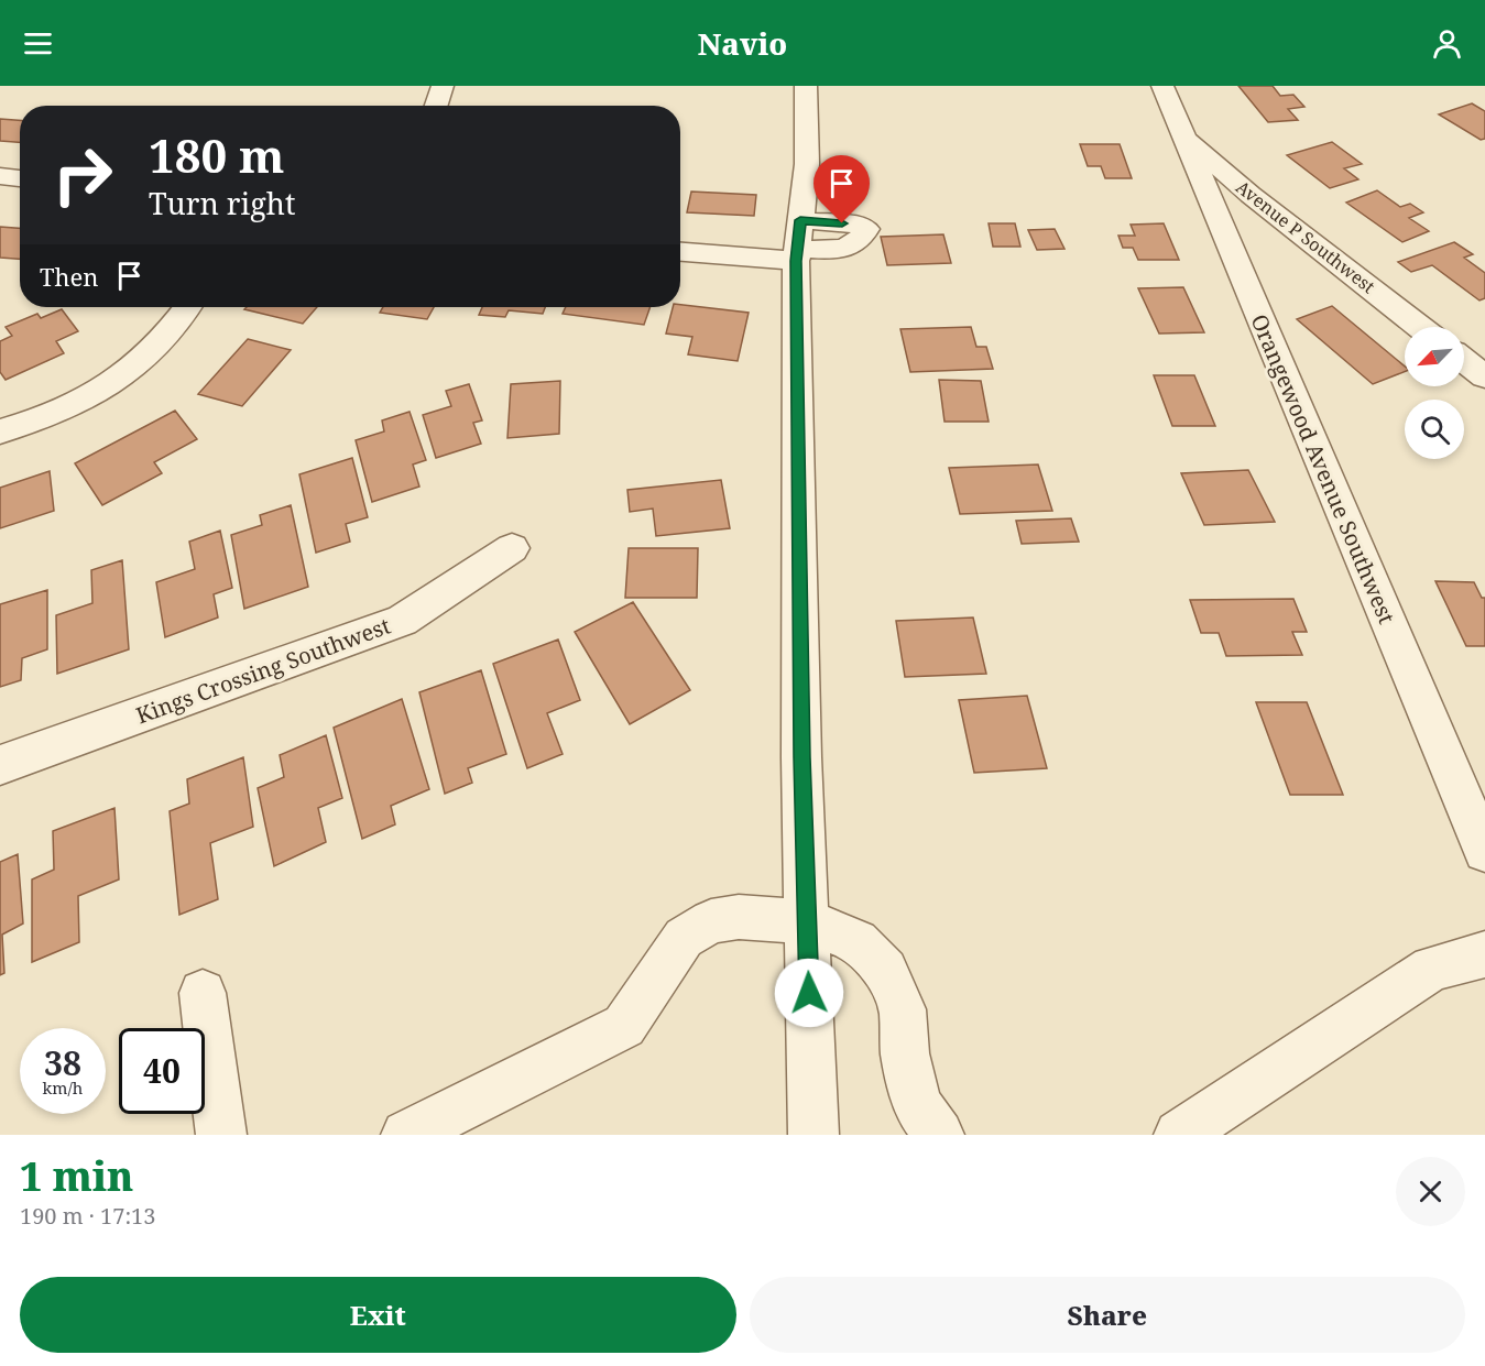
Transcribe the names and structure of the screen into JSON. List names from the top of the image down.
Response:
{
  "streets": {
    "street": ["Avenue P Southwest", "Orangewood Avenue Southwest", "Kings Crossing Southwest"]
  },
  "crossings": [
    ["Avenue P Southwest", "Orangewood Avenue Southwest"]
  ],
  "north": "bottom left",
  "page": {
    "header": "Navio",
    "turn": ["180 m", "Turn right"],
    "then": "Then",
    "speed": "38 km/h",
    "limit": "40",
    "heading": ["1 min", "190 m · 17:13"],
    "buttons": ["Exit", "Share"]
  }
}
